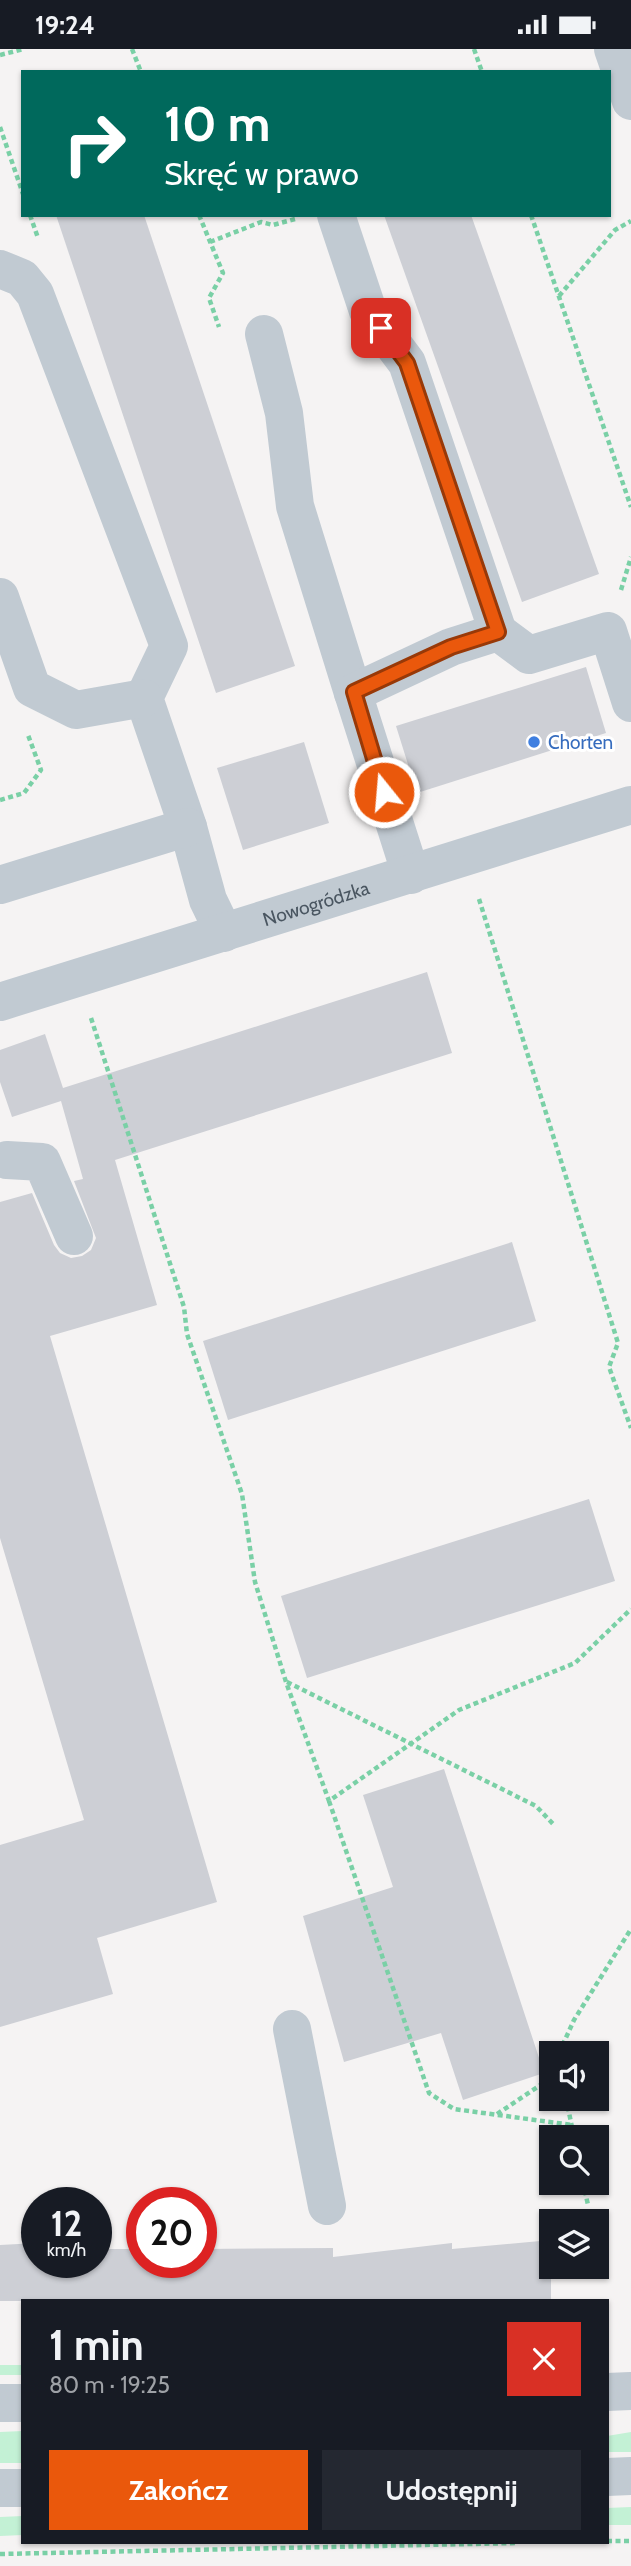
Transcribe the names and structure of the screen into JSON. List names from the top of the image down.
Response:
{
  "streets": {
    "street": ["Nowogródzka"]
  },
  "places": ["Chorten"],
  "page": {
    "status": "19:24",
    "turn": ["10 m", "Skręć w prawo"],
    "speed": "12 km/h",
    "limit": "20",
    "heading": ["1 min", "80 m · 19:25"],
    "buttons": ["Zakończ", "Udostępnij"]
  }
}
